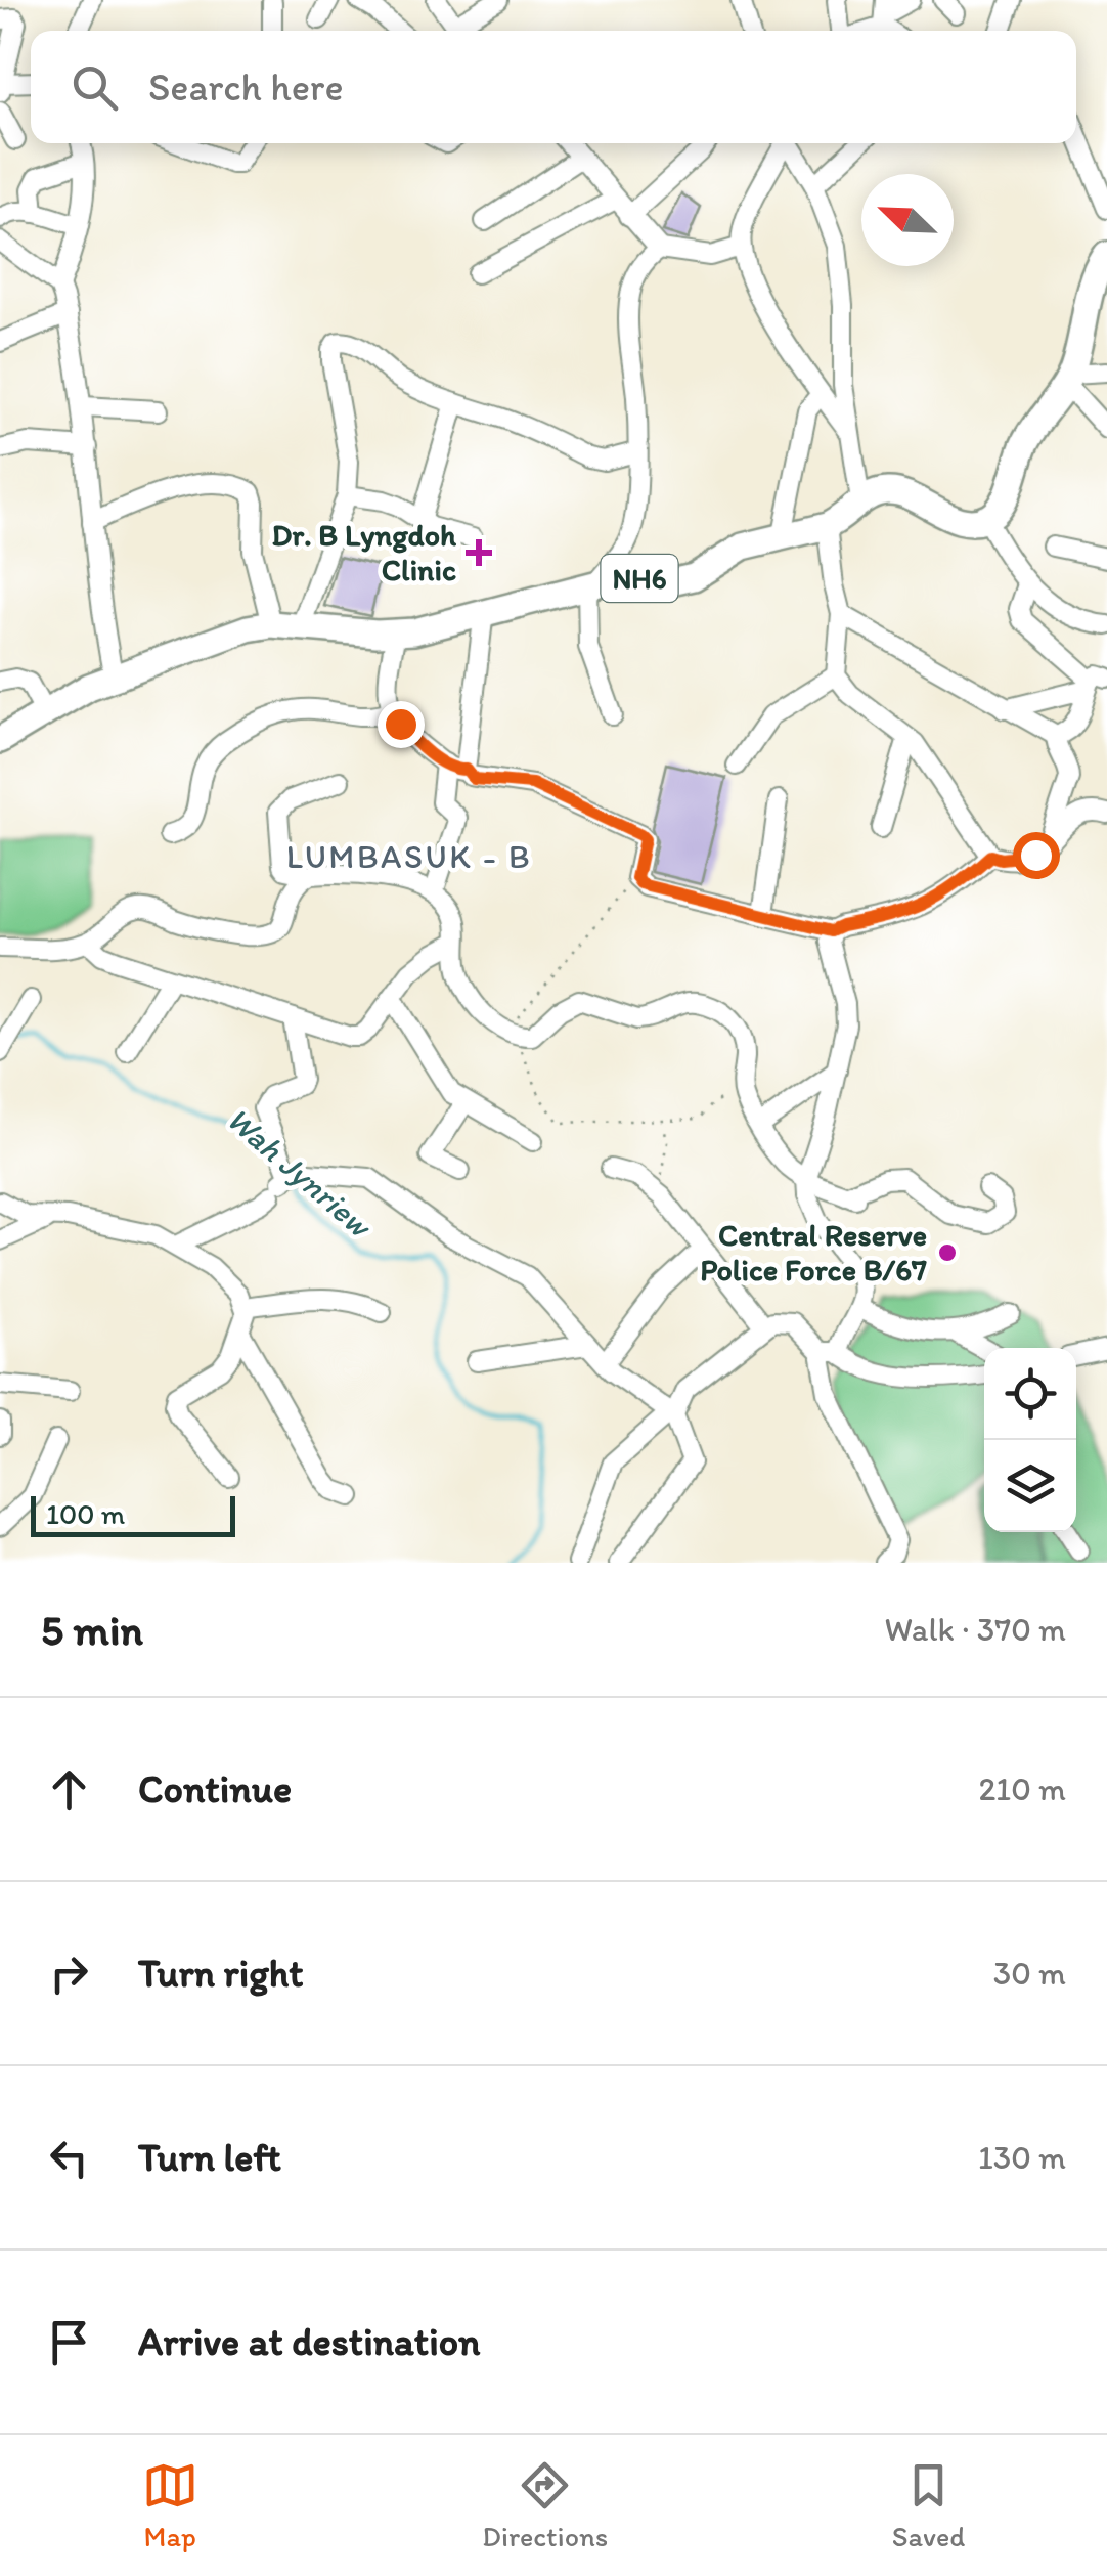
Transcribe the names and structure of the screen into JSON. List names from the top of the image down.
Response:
{
  "streets": {
    "highway": ["NH6"]
  },
  "districts": ["LUMBASUK - B"],
  "water": ["Wah Jynriew"],
  "places": {
    "health": ["Dr. B Lyngdoh Clinic"],
    "other": ["Central Reserve Police Force B/67"]
  },
  "scale_bar": "100 m",
  "north": "top left",
  "page": {
    "search": "Search here",
    "scale": "100 m",
    "heading": ["5 min", "Walk · 370 m"],
    "list": [
      ["Continue", "210 m"],
      ["Turn right", "30 m"],
      ["Turn left", "130 m"],
      "Arrive at destination"
    ],
    "nav": ["Map", "Directions", "Saved"]
  }
}
